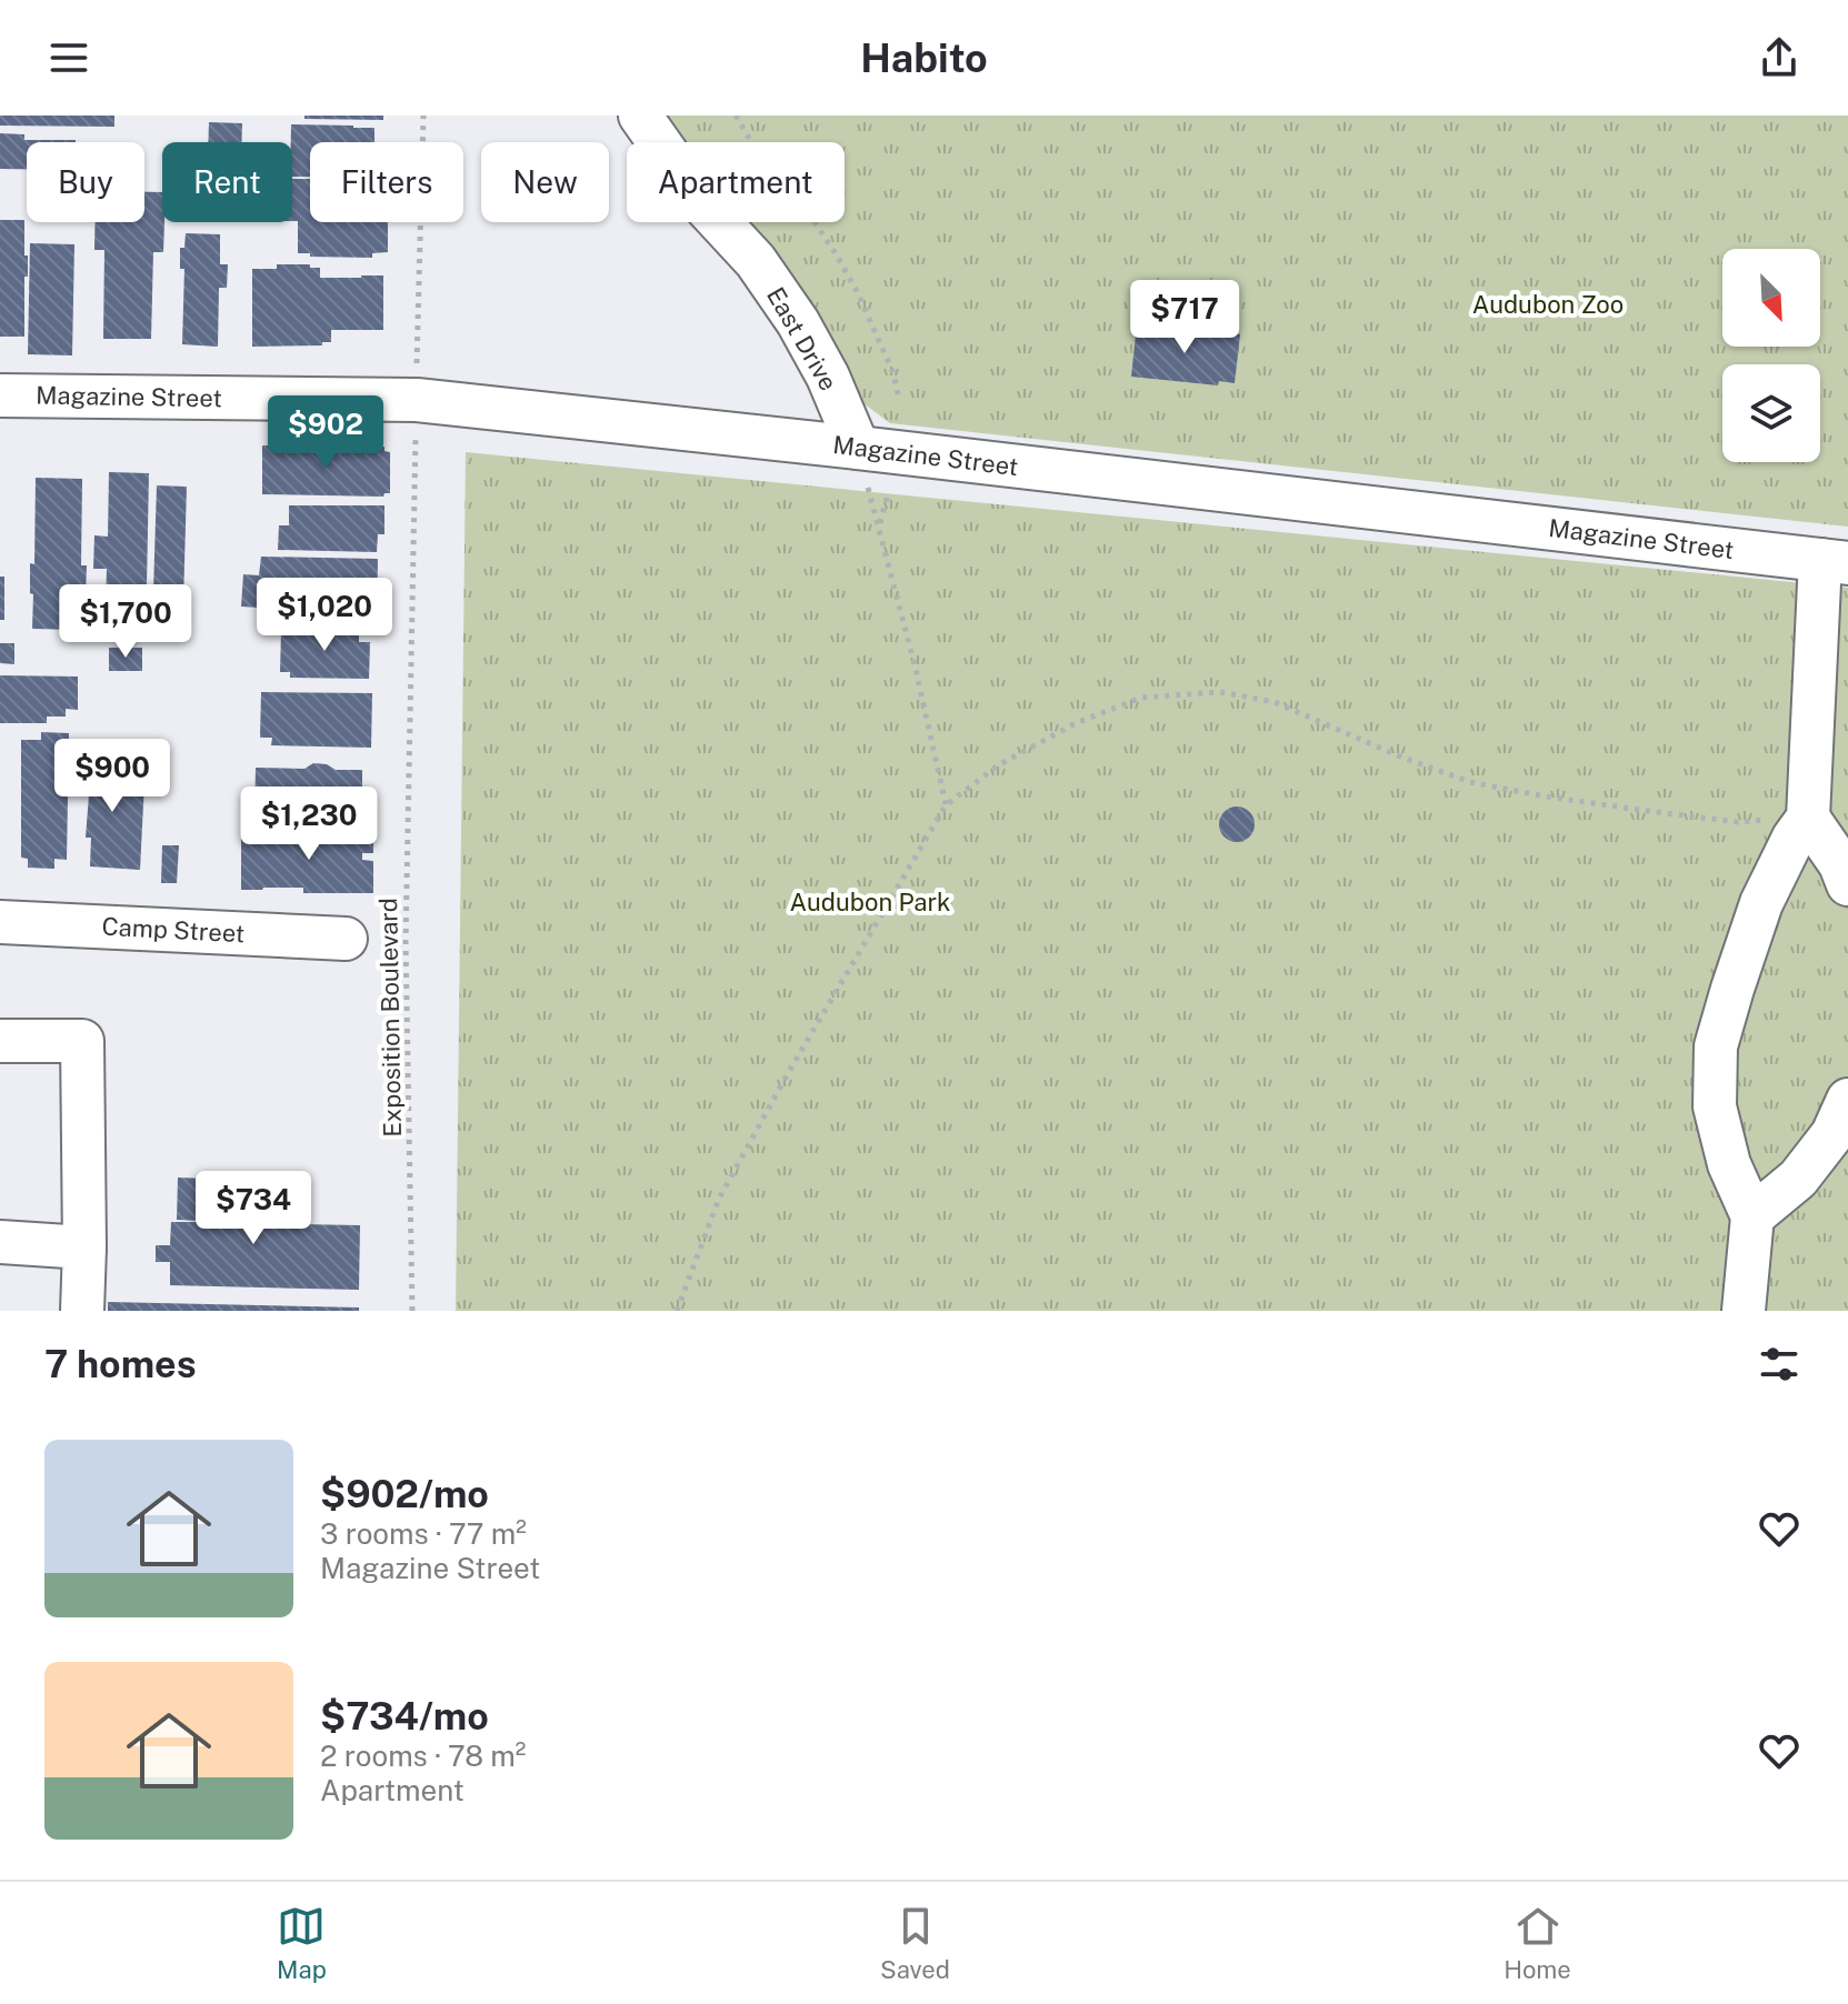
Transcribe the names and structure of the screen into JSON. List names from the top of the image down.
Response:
{
  "streets": {
    "street": ["East Drive", "Magazine Street", "Camp Street"],
    "path": ["Exposition Boulevard"]
  },
  "crossings": [
    ["East Drive", "Magazine Street"]
  ],
  "parks": ["Audubon Zoo", "Audubon Park"],
  "north": "bottom right",
  "page": {
    "header": "Habito",
    "chip": [
      "Buy",
      "Rent",
      "Filters",
      "New",
      "Apartment"
    ],
    "price": [
      "$717",
      "$902",
      "$1,020",
      "$1,700",
      "$900",
      "$1,230",
      "$734"
    ],
    "heading": "7 homes",
    "list": [
      {
        "name": "$902/mo",
        "note": "3 rooms · 77 m² · Magazine Street"
      },
      {
        "name": "$734/mo",
        "note": "2 rooms · 78 m² · Apartment"
      }
    ],
    "tabs": ["Map", "Saved", "Home"]
  }
}
